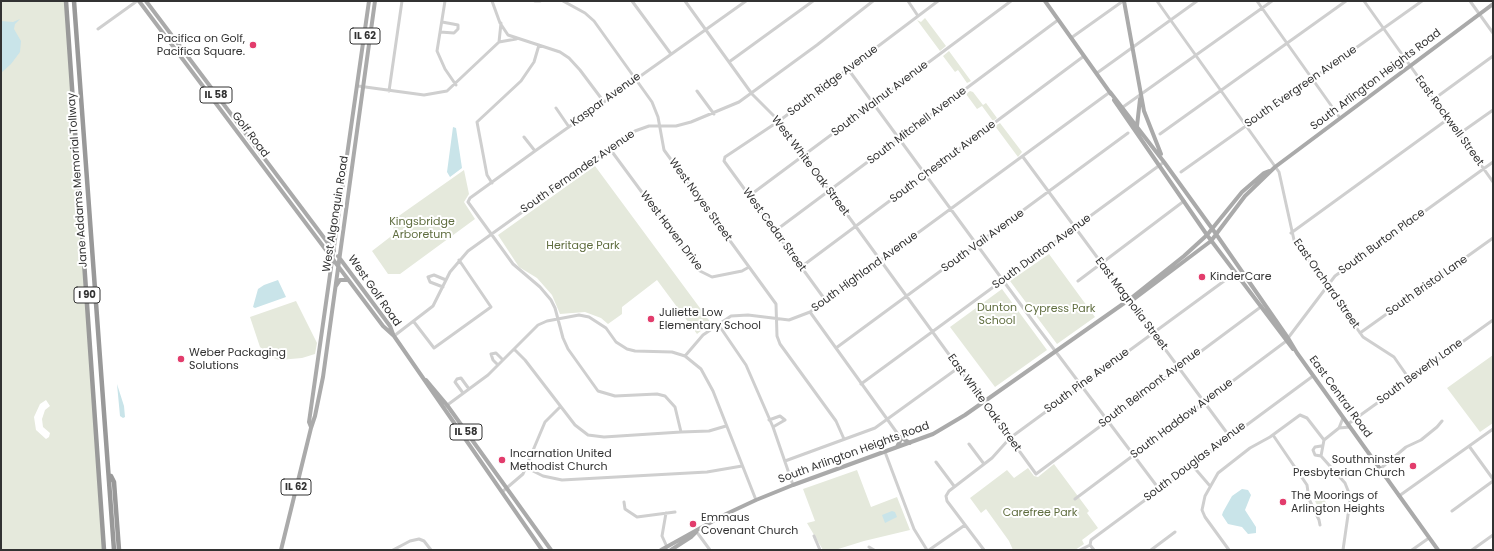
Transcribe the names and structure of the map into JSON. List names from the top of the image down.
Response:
{
  "streets": {
    "highway": ["Jane Addams Memorial Tollway", "I 90"],
    "main road": [
      "IL 62",
      "South Arlington Heights Road",
      "IL 58",
      "Golf Road",
      "West Algonquin Road",
      "West Golf Road",
      "East Central Road"
    ],
    "street": [
      "South Ridge Avenue",
      "South Evergreen Avenue",
      "South Walnut Avenue",
      "Kaspar Avenue",
      "East Rockwell Street",
      "South Mitchell Avenue",
      "South Chestnut Avenue",
      "West White Oak Street",
      "South Fernandez Avenue",
      "West Noyes Street",
      "West Cedar Street",
      "West Haven Drive",
      "South Vail Avenue",
      "South Burton Place",
      "South Dunton Avenue",
      "South Highland Avenue",
      "East Orchard Street",
      "South Bristol Lane",
      "East Magnolia Street",
      "South Beverly Lane",
      "South Pine Avenue",
      "South Belmont Avenue",
      "East White Oak Street",
      "South Haddow Avenue",
      "South Douglas Avenue"
    ]
  },
  "crossings": [
    ["South Arlington Heights Road", "East Rockwell Street"],
    ["South Arlington Heights Road", "East Orchard Street"],
    ["South Arlington Heights Road", "East Magnolia Street"],
    ["South Arlington Heights Road", "East Central Road"],
    ["South Arlington Heights Road", "East White Oak Street"],
    ["South Ridge Avenue", "West White Oak Street"],
    ["South Ridge Avenue", "West Cedar Street"],
    ["South Evergreen Avenue", "East Rockwell Street"],
    ["South Evergreen Avenue", "East Orchard Street"],
    ["South Walnut Avenue", "West White Oak Street"],
    ["South Walnut Avenue", "West Cedar Street"],
    ["Kaspar Avenue", "West White Oak Street"],
    ["Kaspar Avenue", "South Fernandez Avenue"],
    ["Kaspar Avenue", "West Noyes Street"],
    ["East Rockwell Street", "South Burton Place"],
    ["South Mitchell Avenue", "West White Oak Street"],
    ["South Mitchell Avenue", "West Cedar Street"],
    ["Golf Road", "West Algonquin Road"],
    ["Golf Road", "West Golf Road"],
    ["South Chestnut Avenue", "West White Oak Street"],
    ["South Chestnut Avenue", "West Cedar Street"],
    ["West White Oak Street", "South Fernandez Avenue"],
    ["West White Oak Street", "South Vail Avenue"],
    ["West White Oak Street", "South Dunton Avenue"],
    ["West White Oak Street", "South Highland Avenue"],
    ["West White Oak Street", "East White Oak Street"],
    ["South Fernandez Avenue", "West Noyes Street"],
    ["South Fernandez Avenue", "West Haven Drive"],
    ["South Fernandez Avenue", "West Golf Road"],
    ["West Noyes Street", "West Haven Drive"],
    ["West Noyes Street", "South Highland Avenue"],
    ["West Algonquin Road", "West Golf Road"],
    ["West Cedar Street", "South Highland Avenue"],
    ["South Vail Avenue", "East Magnolia Street"],
    ["South Burton Place", "East Orchard Street"],
    ["South Burton Place", "East Central Road"],
    ["South Burton Place", "South Haddow Avenue"],
    ["South Dunton Avenue", "East Magnolia Street"],
    ["South Dunton Avenue", "East Central Road"],
    ["South Dunton Avenue", "East White Oak Street"],
    ["South Highland Avenue", "East Magnolia Street"],
    ["South Highland Avenue", "East Central Road"],
    ["East Orchard Street", "South Bristol Lane"],
    ["East Orchard Street", "South Beverly Lane"],
    ["East Magnolia Street", "South Pine Avenue"],
    ["East Magnolia Street", "South Belmont Avenue"],
    ["East Magnolia Street", "South Haddow Avenue"],
    ["East Magnolia Street", "South Douglas Avenue"],
    ["South Beverly Lane", "East Central Road"],
    ["South Pine Avenue", "East Central Road"],
    ["South Pine Avenue", "East White Oak Street"],
    ["South Belmont Avenue", "East Central Road"],
    ["South Belmont Avenue", "East White Oak Street"],
    ["East Central Road", "South Haddow Avenue"],
    ["East Central Road", "South Douglas Avenue"]
  ],
  "parks": [
    "Kingsbridge Arboretum",
    "Heritage Park",
    "Dunton School",
    "Cypress Park",
    "Carefree Park"
  ],
  "places": [
    "Pacifica on Golf, Pacifica Square.",
    "KinderCare",
    "Juliette Low Elementary School",
    "Weber Packaging Solutions",
    "Incarnation United Methodist Church",
    "Southminster Presbyterian Church",
    "The Moorings of Arlington Heights",
    "Emmaus Covenant Church"
  ]
}
